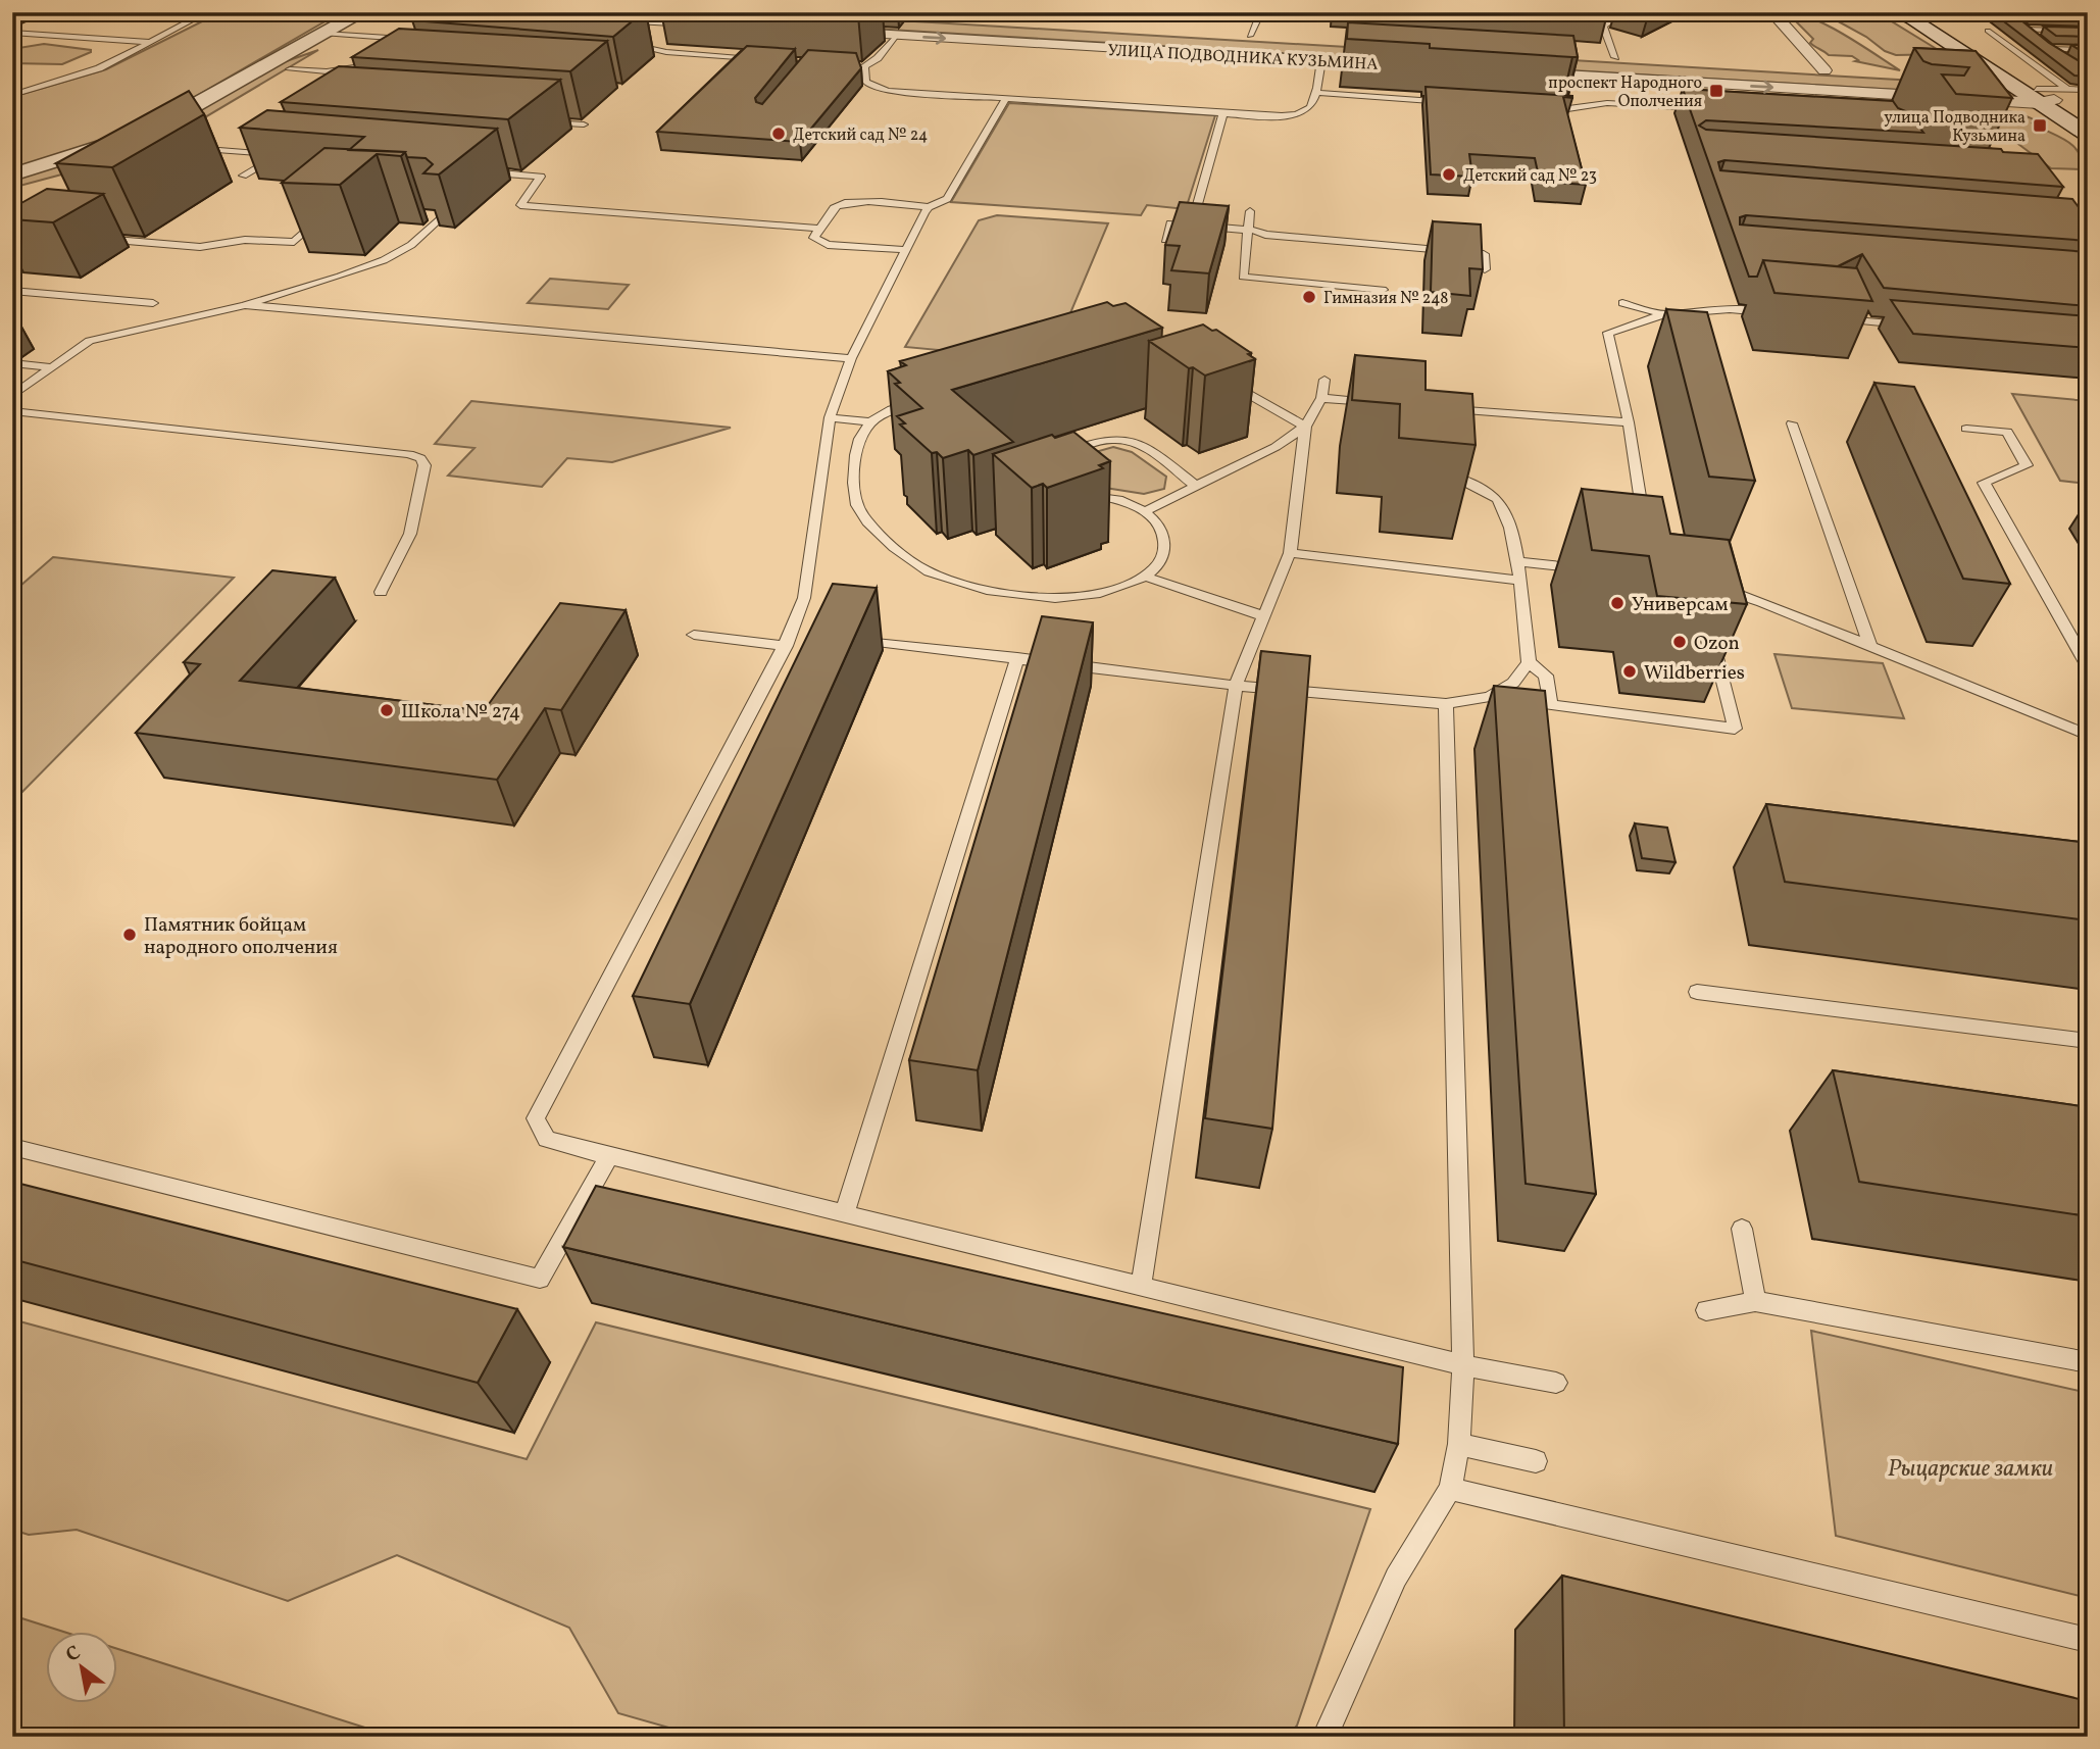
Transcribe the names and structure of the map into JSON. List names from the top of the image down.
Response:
{
  "streets": {
    "street": ["УЛИЦА ПОДВОДНИКА КУЗЬМИНА"]
  },
  "one_way": ["УЛИЦА ПОДВОДНИКА КУЗЬМИНА"],
  "parks": ["Рыцарские замки"],
  "places": {
    "transit": ["проспект Народного Ополчения", "улица Подводника Кузьмина"],
    "other": [
      "Детский сад № 24",
      "Детский сад № 23",
      "Гимназия № 248",
      "Универсам",
      "Ozon",
      "Wildberries",
      "Школа № 274",
      "Памятник бойцам народного ополчения"
    ]
  },
  "north": "top left"
}
